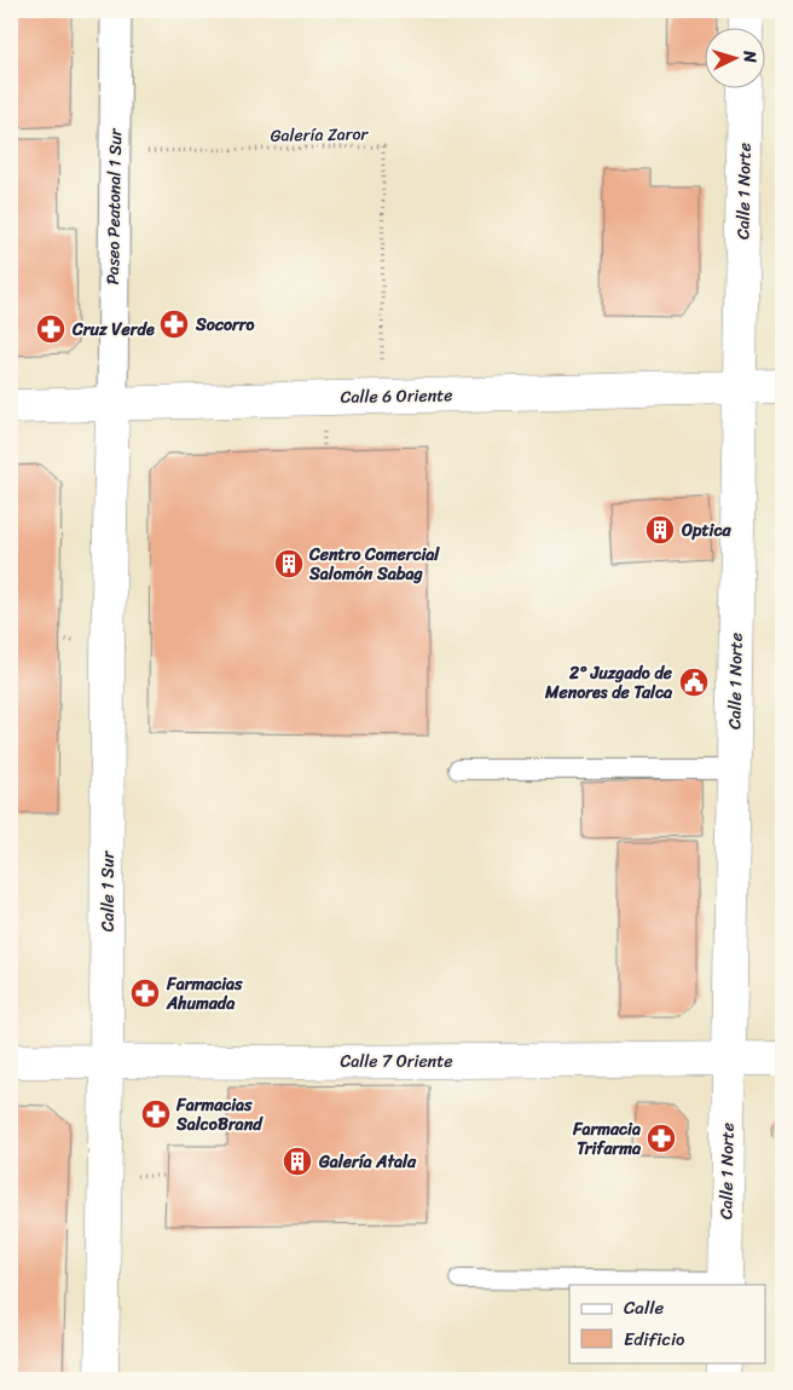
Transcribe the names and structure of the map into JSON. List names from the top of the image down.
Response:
{
  "streets": {
    "main road": [
      "Calle 1 Norte",
      "Calle 6 Oriente",
      "Calle 1 Sur",
      "Calle 7 Oriente"
    ],
    "street": ["Paseo Peatonal 1 Sur"],
    "path": ["Galería Zaror"]
  },
  "crossings": [
    ["Galería Zaror", "Paseo Peatonal 1 Sur"],
    ["Galería Zaror", "Calle 6 Oriente"],
    ["Calle 1 Norte", "Calle 6 Oriente"],
    ["Calle 1 Norte", "Calle 7 Oriente"],
    ["Paseo Peatonal 1 Sur", "Calle 6 Oriente"],
    ["Paseo Peatonal 1 Sur", "Calle 1 Sur"],
    ["Calle 6 Oriente", "Calle 1 Sur"],
    ["Calle 1 Sur", "Calle 7 Oriente"]
  ],
  "places": {
    "pharmacy": [
      "Socorro",
      "Cruz Verde",
      "Farmacias Ahumada",
      "Farmacias SalcoBrand",
      "Farmacia Trifarma"
    ],
    "building": ["Optica", "Centro Comercial Salomón Sabag", "Galería Atala"],
    "public building": ["2° Juzgado de Menores de Talca"]
  },
  "legend": ["Calle", "Edificio"],
  "north": "right"
}
